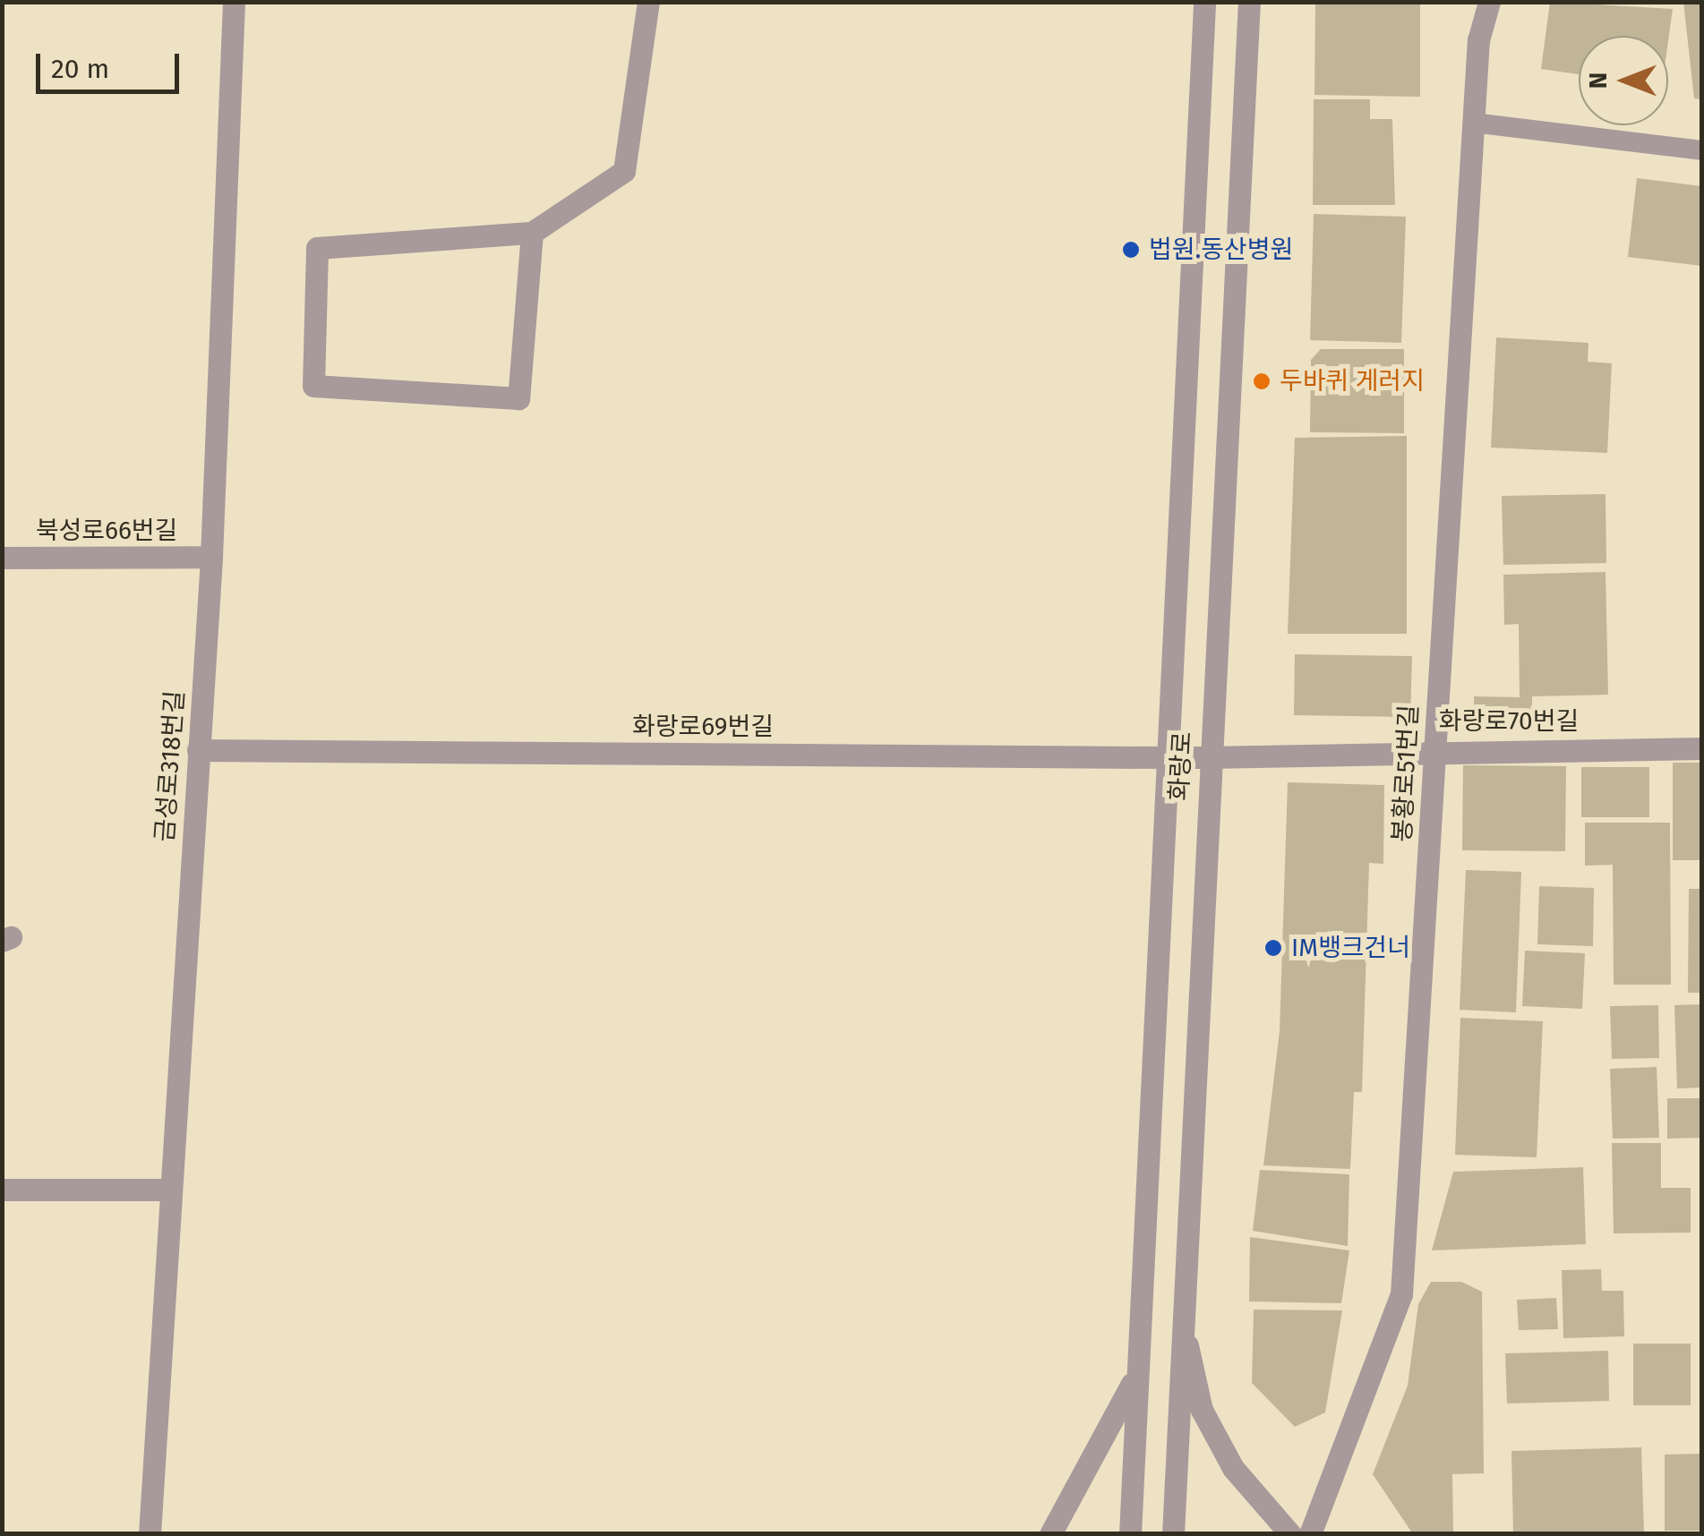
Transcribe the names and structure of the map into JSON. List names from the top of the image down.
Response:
{
  "streets": {
    "street": [
      "북성로66번길",
      "화랑로70번길",
      "화랑로69번길",
      "금성로318번길",
      "화랑로",
      "봉황로51번길"
    ]
  },
  "crossings": [
    ["북성로66번길", "금성로318번길"],
    ["화랑로70번길", "화랑로69번길"],
    ["화랑로70번길", "화랑로"],
    ["화랑로70번길", "봉황로51번길"],
    ["화랑로69번길", "금성로318번길"],
    ["화랑로69번길", "화랑로"]
  ],
  "places": ["법원.동산병원", "두바퀴 게러지", "IM뱅크건너"],
  "scale_bar": "20 m",
  "north": "left"
}
